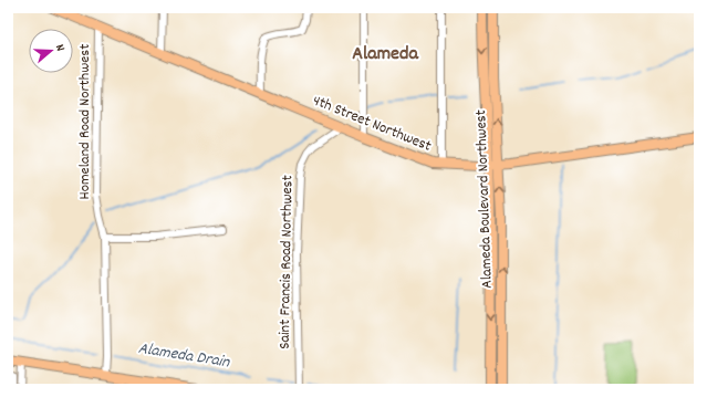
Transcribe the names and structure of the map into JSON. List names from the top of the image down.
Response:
{
  "streets": {
    "main road": ["4th Street Northwest", "Alameda Boulevard Northwest"],
    "street": ["Homeland Road Northwest", "Saint Francis Road Northwest"]
  },
  "crossings": [
    ["Homeland Road Northwest", "4th Street Northwest"],
    ["4th Street Northwest", "Alameda Boulevard Northwest"],
    ["4th Street Northwest", "Saint Francis Road Northwest"]
  ],
  "districts": ["Alameda"],
  "water": ["Alameda Drain"],
  "north": "right"
}
